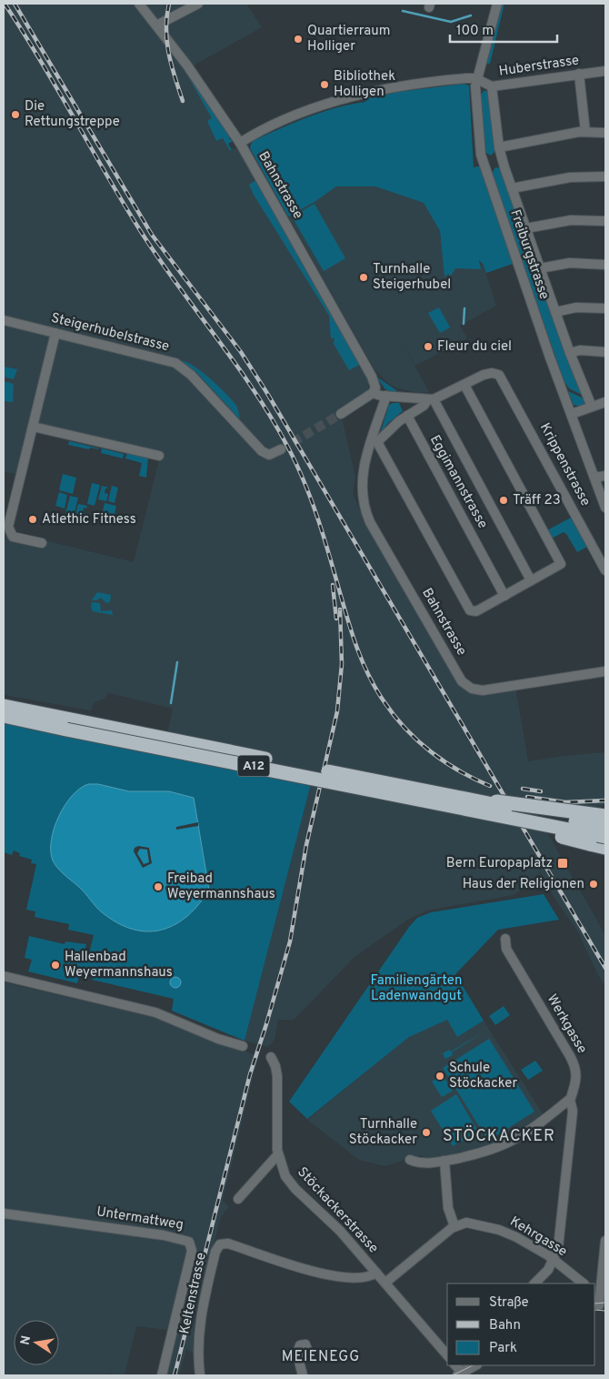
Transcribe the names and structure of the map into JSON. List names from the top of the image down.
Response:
{
  "streets": {
    "highway": ["A12"],
    "street": [
      "Huberstrasse",
      "Bahnstrasse",
      "Freiburgstrasse",
      "Steigerhubelstrasse",
      "Krippenstrasse",
      "Eggimannstrasse",
      "Werkgasse",
      "Stöckackerstrasse",
      "Untermattweg",
      "Kehrgasse",
      "Keltenstrasse"
    ]
  },
  "crossings": [
    ["Huberstrasse", "Freiburgstrasse"],
    ["Bahnstrasse", "Krippenstrasse"],
    ["Bahnstrasse", "Eggimannstrasse"],
    ["Werkgasse", "Kehrgasse"],
    ["Stöckackerstrasse", "Keltenstrasse"]
  ],
  "districts": ["STÖCKACKER", "MEIENEGG"],
  "parks": ["Familiengärten Ladenwandgut"],
  "places": {
    "other": [
      "Quartierraum Holliger",
      "Bibliothek Holligen",
      "Die Rettungstreppe",
      "Turnhalle Steigerhubel",
      "Fleur du ciel",
      "Träff 23",
      "Atlethic Fitness",
      "Haus der Religionen",
      "Freibad Weyermannshaus",
      "Hallenbad Weyermannshaus",
      "Schule Stöckacker",
      "Turnhalle Stöckacker"
    ],
    "transit": ["Bern Europaplatz"]
  },
  "legend": ["Straße", "Bahn", "Park"],
  "scale_bar": "100 m",
  "north": "left"
}
